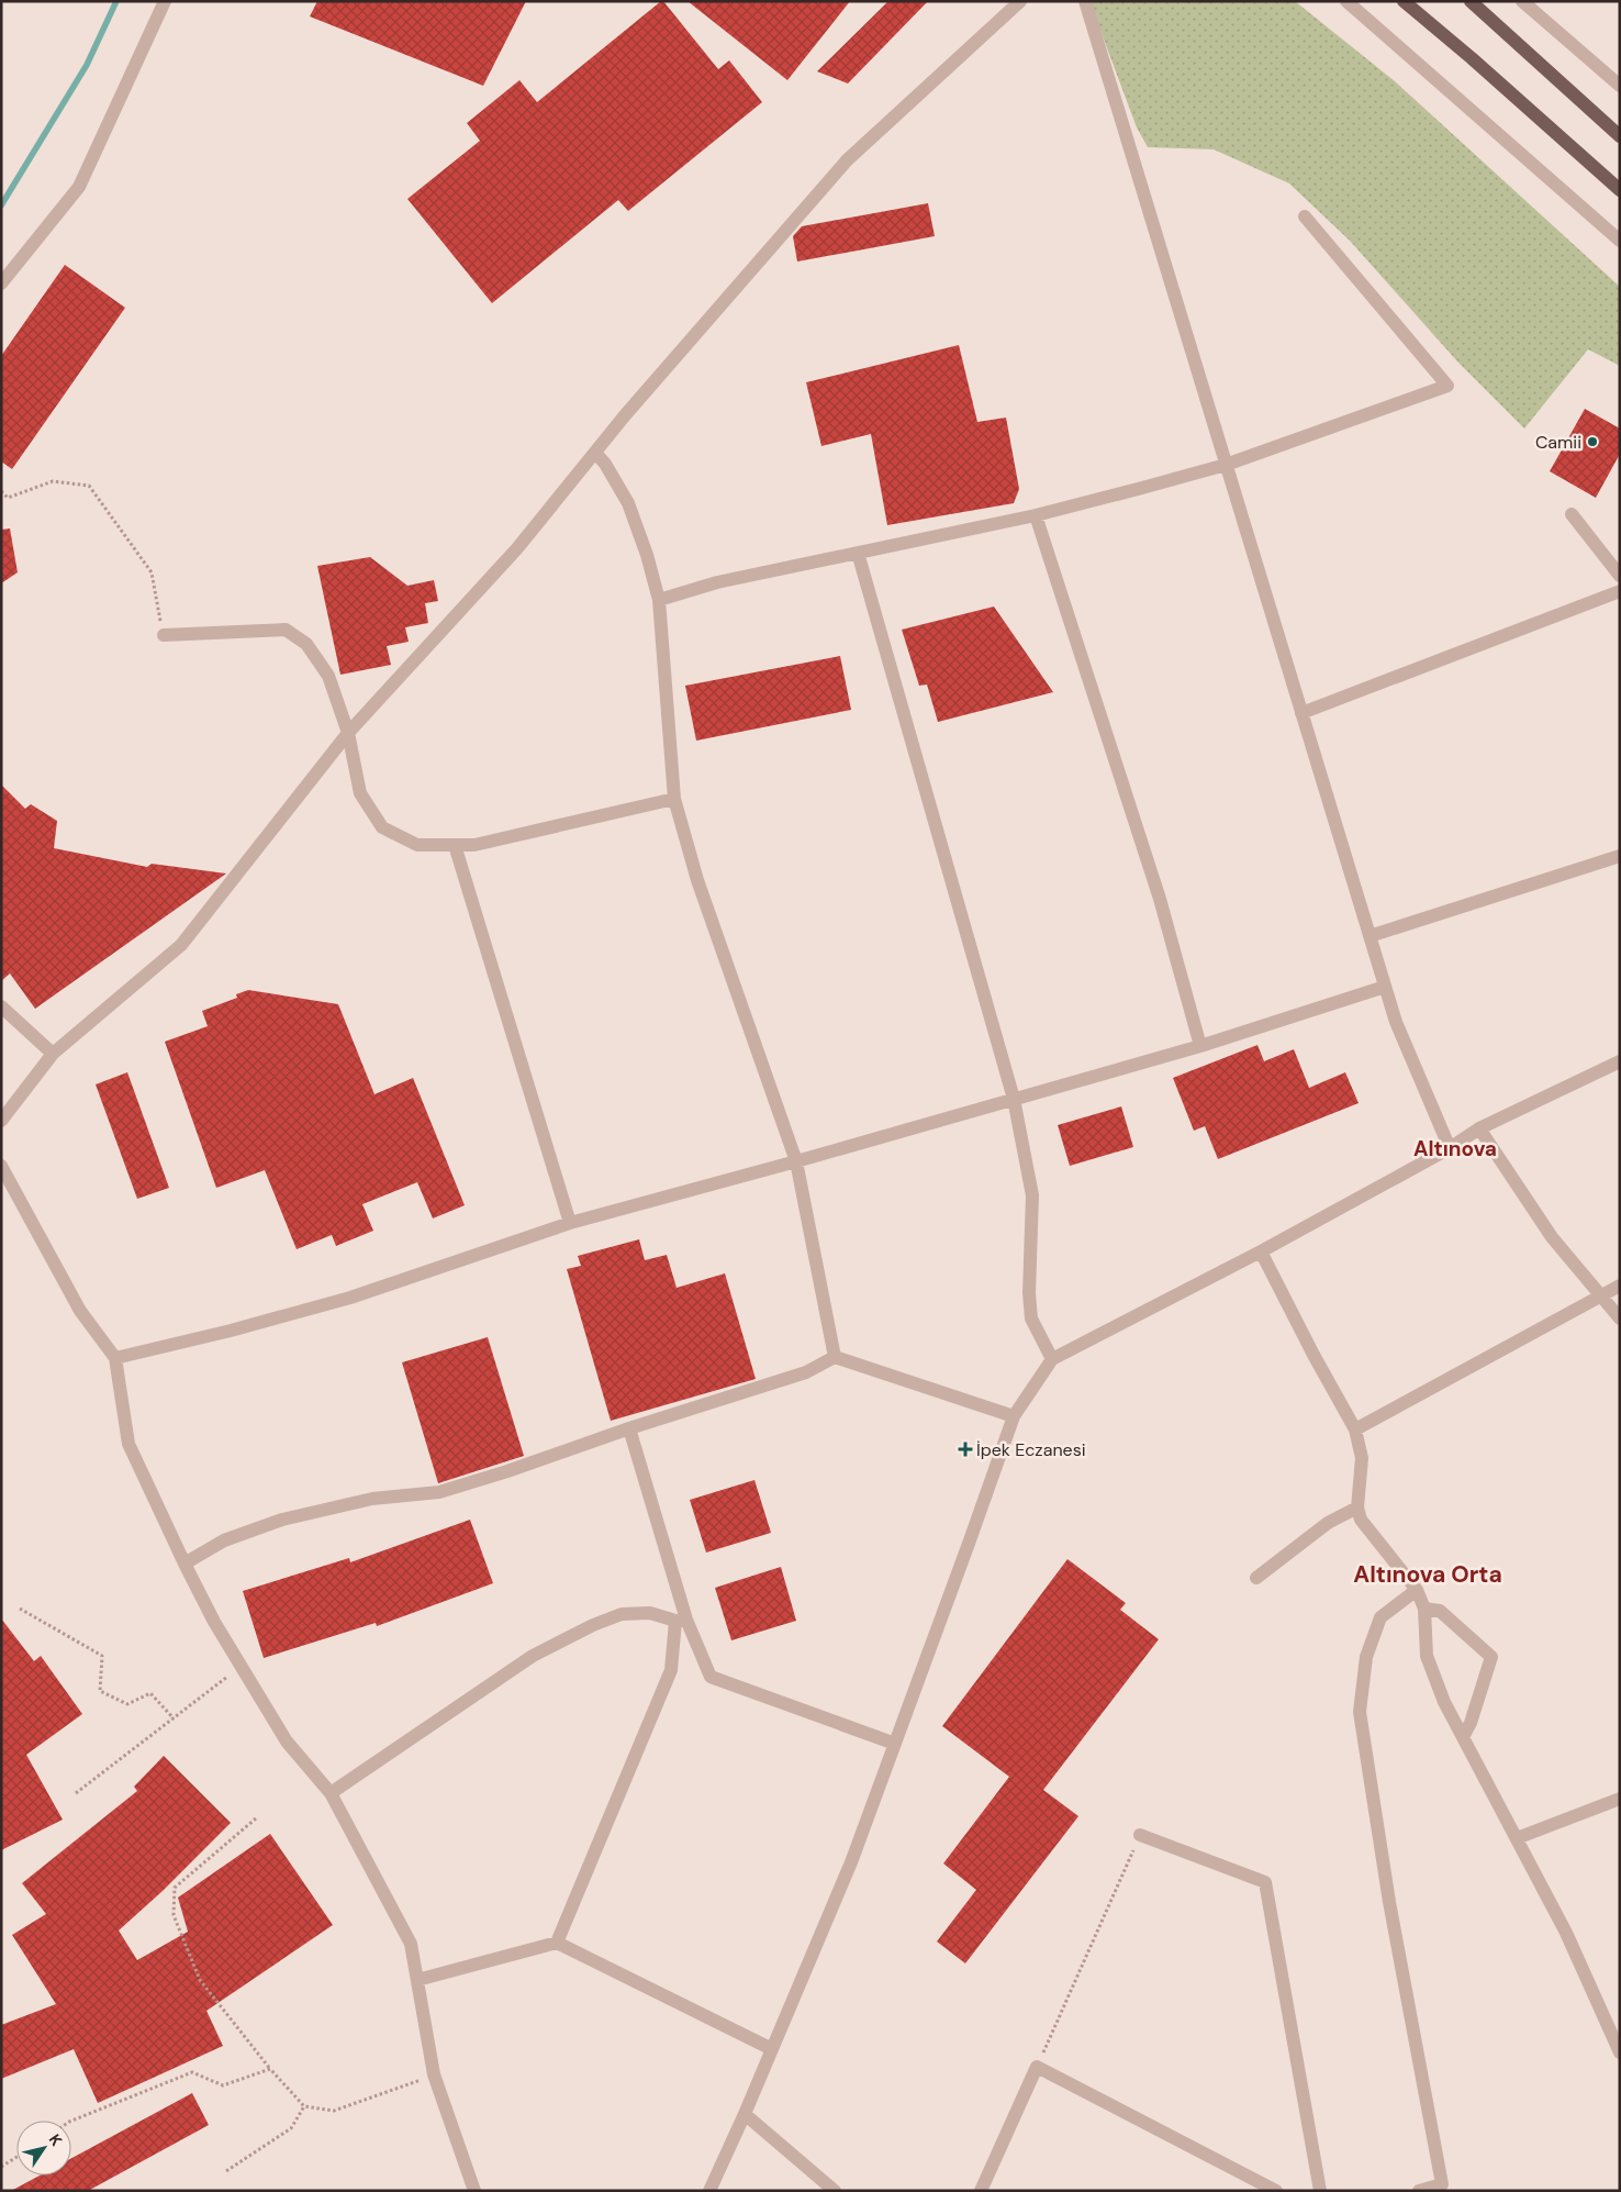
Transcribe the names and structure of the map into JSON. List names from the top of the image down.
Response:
{
  "districts": ["Altınova", "Altınova Orta"],
  "places": {
    "other": ["Camii"],
    "health": ["İpek Eczanesi"]
  },
  "north": "top right"
}
